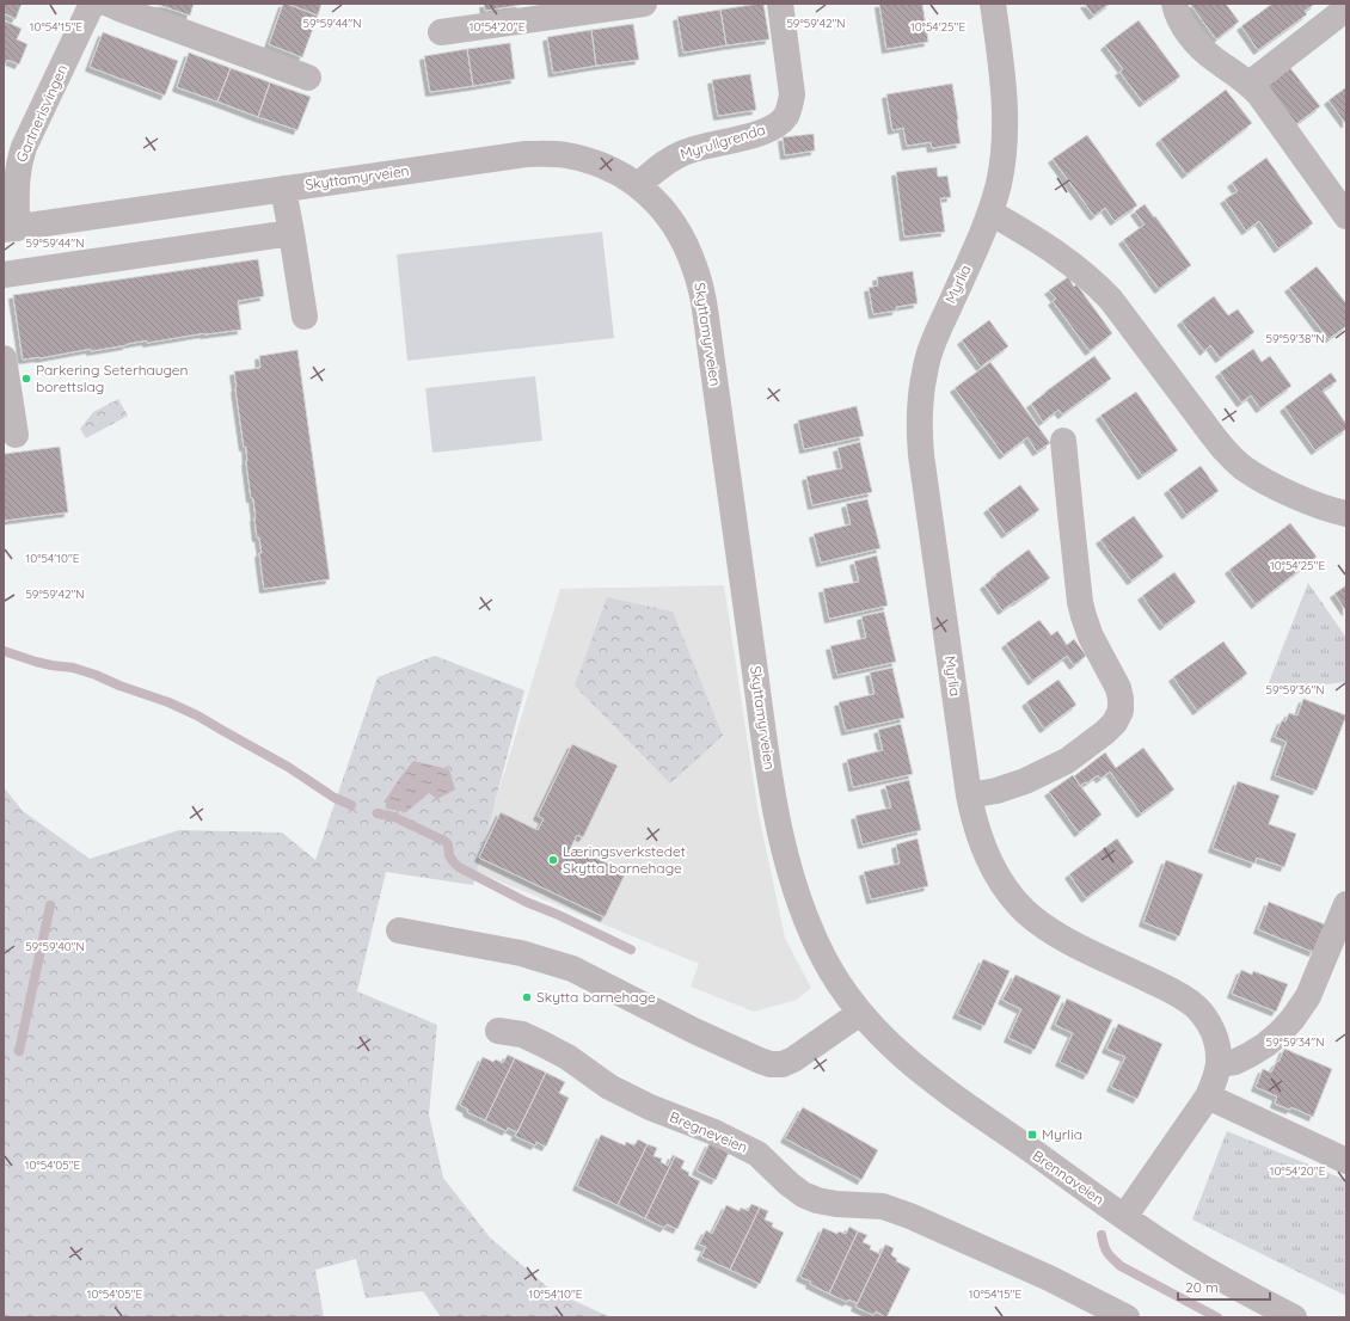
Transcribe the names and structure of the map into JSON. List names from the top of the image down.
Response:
{
  "streets": {
    "street": [
      "Gartnerisvingen",
      "Myrullgrenda",
      "Skyttamyrveien",
      "Myrlia",
      "Bregneveien",
      "Brennaveien"
    ]
  },
  "crossings": [
    ["Gartnerisvingen", "Skyttamyrveien"],
    ["Myrullgrenda", "Skyttamyrveien"],
    ["Skyttamyrveien", "Brennaveien"],
    ["Myrlia", "Brennaveien"]
  ],
  "places": {
    "other": ["Parkering Seterhaugen borettslag", "Læringsverkstedet Skytta barnehage", "Skytta barnehage"],
    "transit": ["Myrlia"]
  },
  "scale_bar": "20 m",
  "coordinates": [
    "59°59'44\"N",
    "59°59'42\"N",
    "10°54'15\"E",
    "10°54'20\"E",
    "10°54'25\"E",
    "59°59'38\"N",
    "10°54'10\"E",
    "59°59'36\"N",
    "59°59'40\"N",
    "59°59'34\"N",
    "10°54'05\"E"
  ]
}
